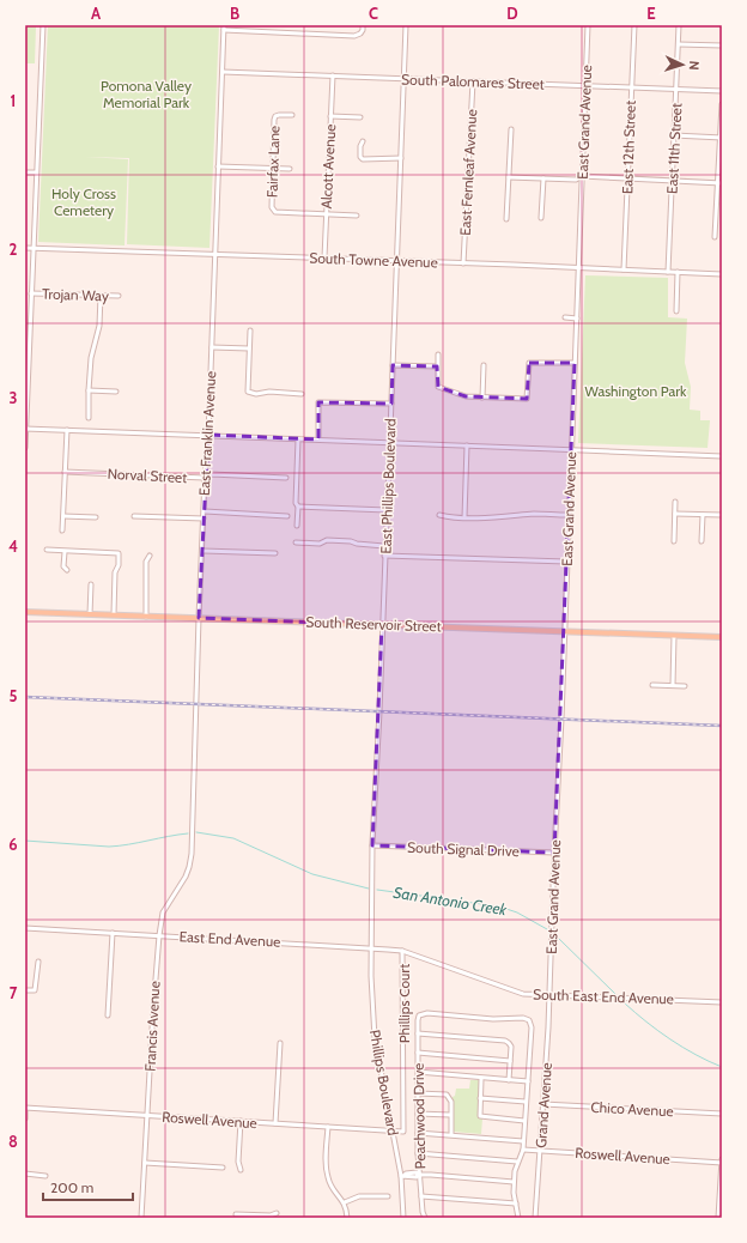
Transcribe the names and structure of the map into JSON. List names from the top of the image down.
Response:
{
  "streets": {
    "main road": ["South Reservoir Street"],
    "street": [
      "South Palomares Street",
      "East Grand Avenue",
      "East 12th Street",
      "East 11th Street",
      "Fairfax Lane",
      "Alcott Avenue",
      "East Fernleaf Avenue",
      "South Towne Avenue",
      "Trojan Way",
      "East Franklin Avenue",
      "Norval Street",
      "East Phillips Boulevard",
      "South Signal Drive",
      "East End Avenue",
      "South East End Avenue",
      "Phillips Court",
      "Francis Avenue",
      "Phillips Boulevard",
      "Grand Avenue",
      "Chico Avenue",
      "Peachwood Drive",
      "Roswell Avenue"
    ]
  },
  "crossings": [
    ["South Palomares Street", "East Grand Avenue"],
    ["South Palomares Street", "East 12th Street"],
    ["South Palomares Street", "East 11th Street"],
    ["South Palomares Street", "Alcott Avenue"],
    ["South Palomares Street", "East Fernleaf Avenue"],
    ["South Palomares Street", "East Franklin Avenue"],
    ["South Palomares Street", "East Phillips Boulevard"],
    ["East Grand Avenue", "South Towne Avenue"],
    ["East Grand Avenue", "South Reservoir Street"],
    ["East Grand Avenue", "South Signal Drive"],
    ["East Grand Avenue", "South East End Avenue"],
    ["East Grand Avenue", "Grand Avenue"],
    ["East 12th Street", "South Towne Avenue"],
    ["East 11th Street", "South Towne Avenue"],
    ["Fairfax Lane", "Alcott Avenue"],
    ["Alcott Avenue", "South Towne Avenue"],
    ["East Fernleaf Avenue", "South Towne Avenue"],
    ["South Towne Avenue", "East Franklin Avenue"],
    ["South Towne Avenue", "East Phillips Boulevard"],
    ["East Franklin Avenue", "Norval Street"],
    ["East Franklin Avenue", "South Reservoir Street"],
    ["East Franklin Avenue", "Francis Avenue"],
    ["East Phillips Boulevard", "South Reservoir Street"],
    ["East Phillips Boulevard", "South Signal Drive"],
    ["East Phillips Boulevard", "East End Avenue"],
    ["East Phillips Boulevard", "Phillips Boulevard"],
    ["East End Avenue", "South East End Avenue"],
    ["East End Avenue", "Phillips Court"],
    ["East End Avenue", "Francis Avenue"],
    ["East End Avenue", "Phillips Boulevard"],
    ["South East End Avenue", "Grand Avenue"],
    ["Phillips Court", "Phillips Boulevard"],
    ["Phillips Court", "Roswell Avenue"],
    ["Francis Avenue", "Roswell Avenue"],
    ["Phillips Boulevard", "Roswell Avenue"],
    ["Grand Avenue", "Chico Avenue"],
    ["Grand Avenue", "Roswell Avenue"]
  ],
  "water": ["San Antonio Creek"],
  "parks": ["Pomona Valley Memorial Park", "Holy Cross Cemetery", "Washington Park"],
  "scale_bar": "200 m",
  "north": "right",
  "grid": {
    "columns": [
      "A",
      "B",
      "C",
      "D",
      "E"
    ],
    "rows": [
      "1",
      "2",
      "3",
      "4",
      "5",
      "6",
      "7",
      "8"
    ]
  }
}
